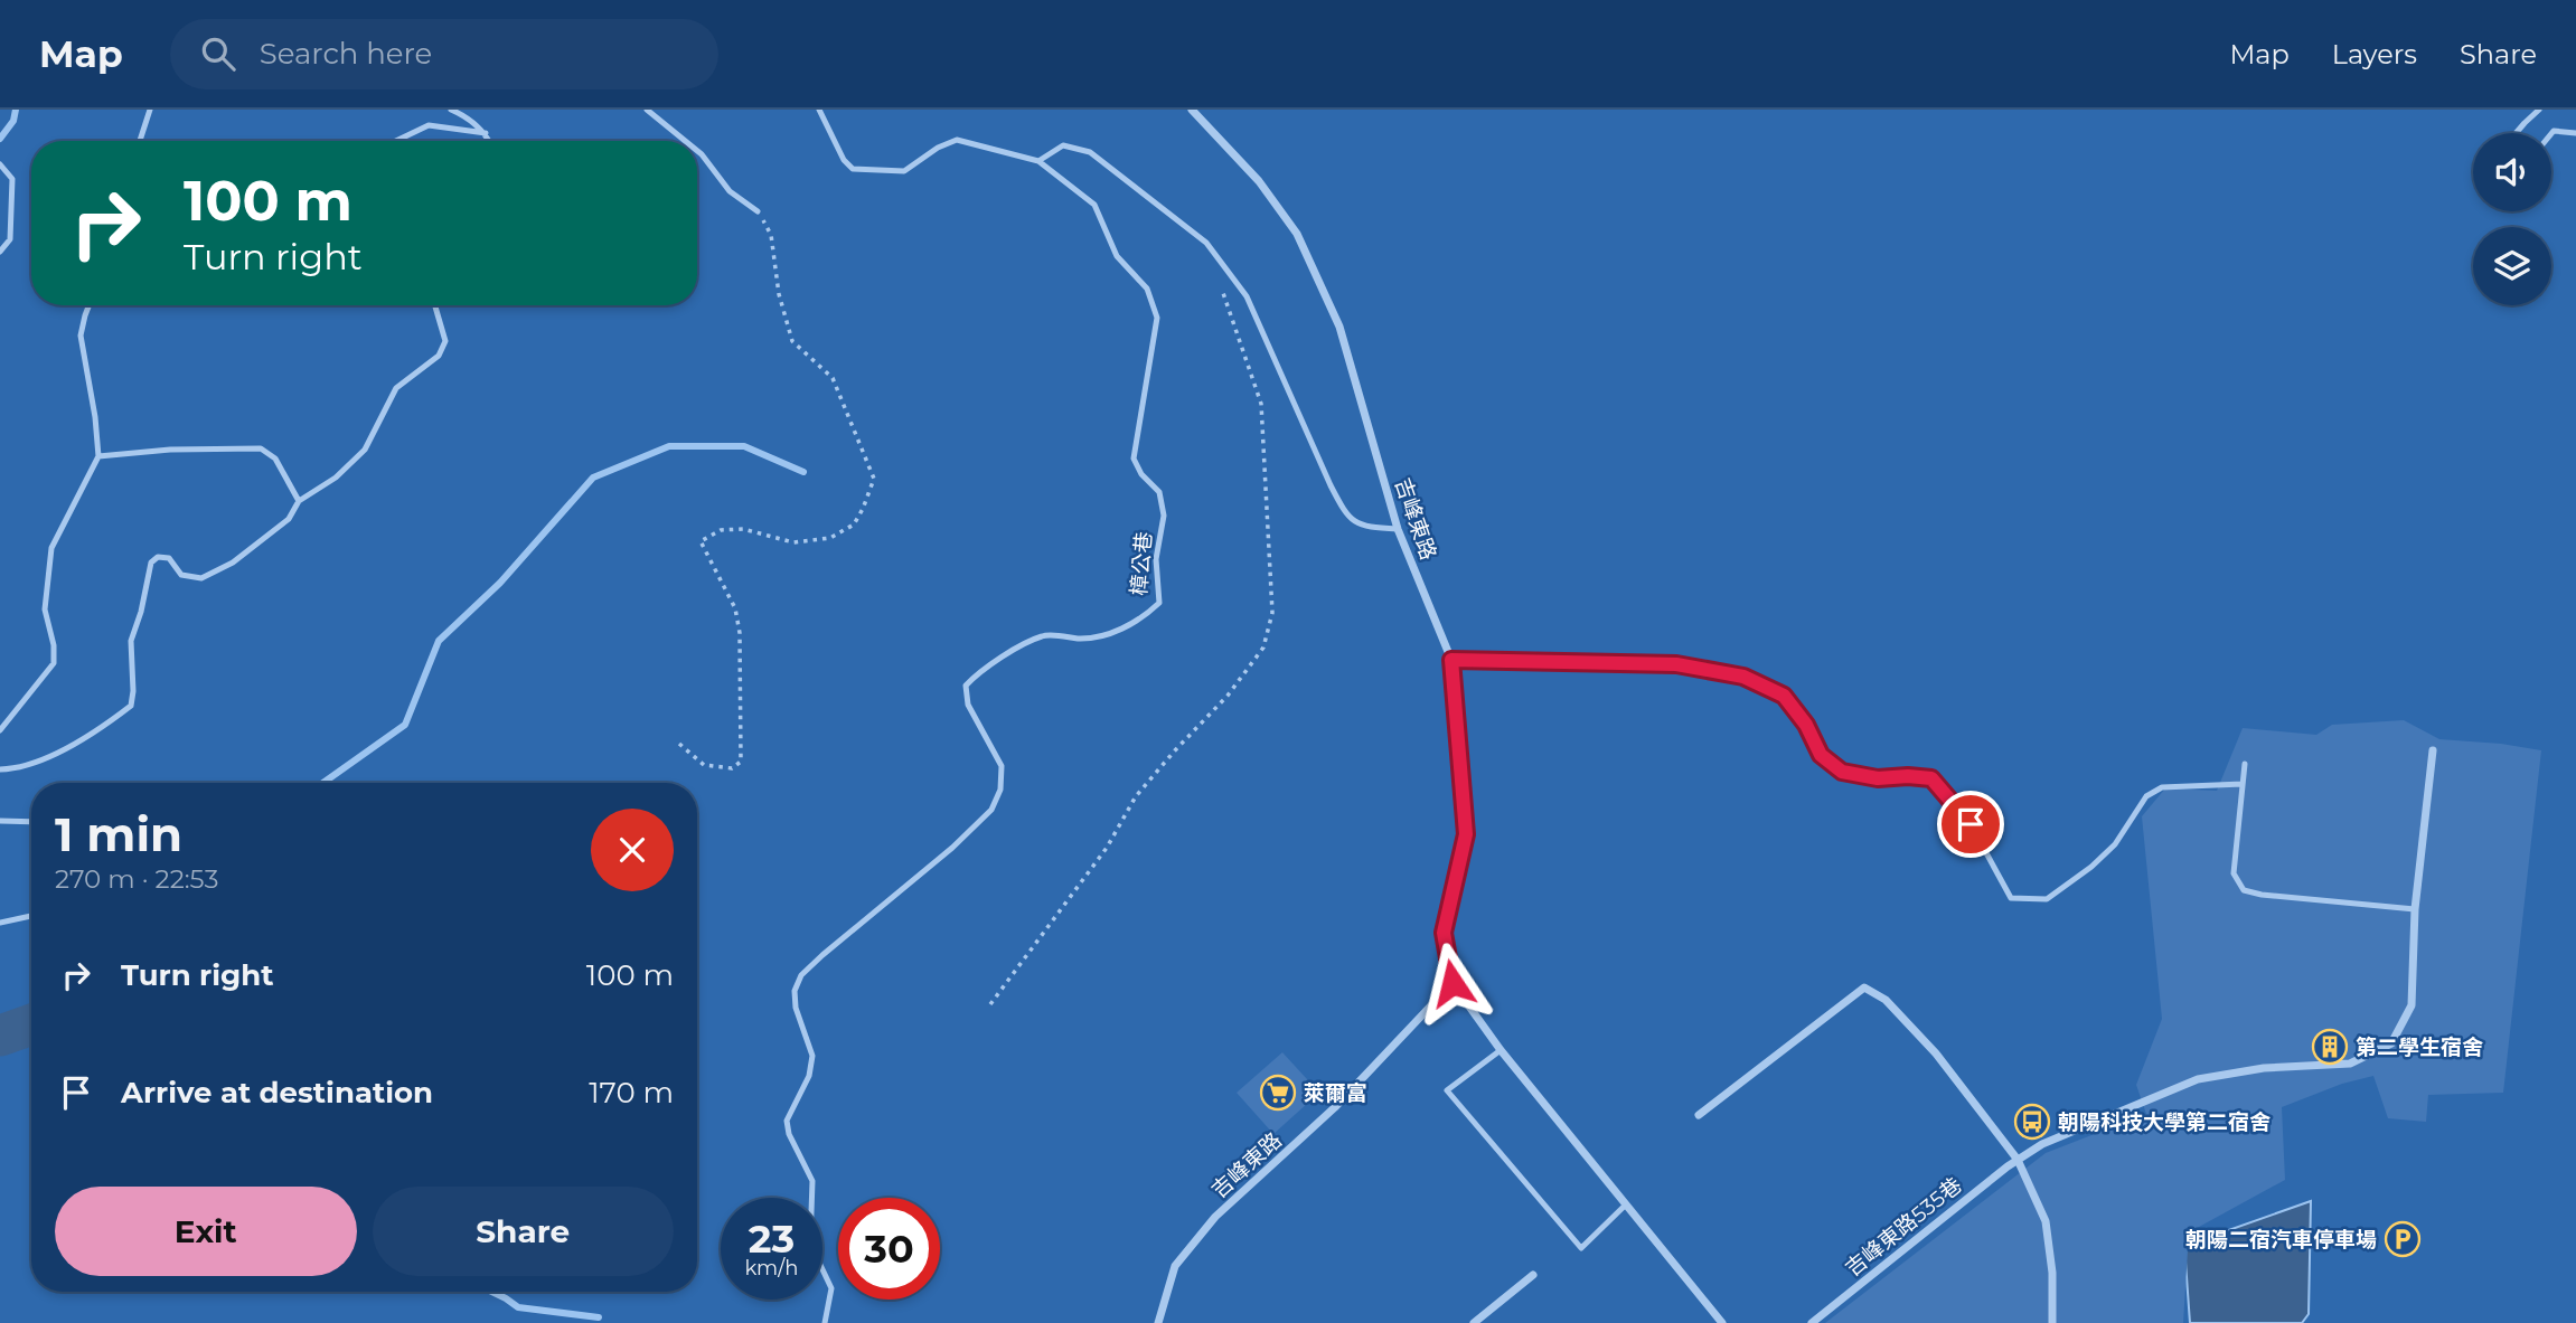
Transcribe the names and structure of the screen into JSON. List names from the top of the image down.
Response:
{
  "streets": {
    "street": ["吉峰東路", "吉峰東路535巷"],
    "lane": ["樟公巷"]
  },
  "places": {
    "building": ["第二學生宿舍"],
    "supermarket": ["萊爾富"],
    "bus stop": ["朝陽科技大學第二宿舍"],
    "parking": ["朝陽二宿汽車停車場"]
  },
  "page": {
    "header": "Map",
    "search": "Search here",
    "nav": ["Map", "Layers", "Share"],
    "turn": ["100 m", "Turn right"],
    "heading": ["1 min", "270 m · 22:53"],
    "list": [
      {
        "name": "Turn right",
        "value": "100 m"
      },
      {
        "name": "Arrive at destination",
        "value": "170 m"
      }
    ],
    "buttons": ["Exit", "Share"],
    "speed": "23 km/h",
    "limit": "30"
  }
}
